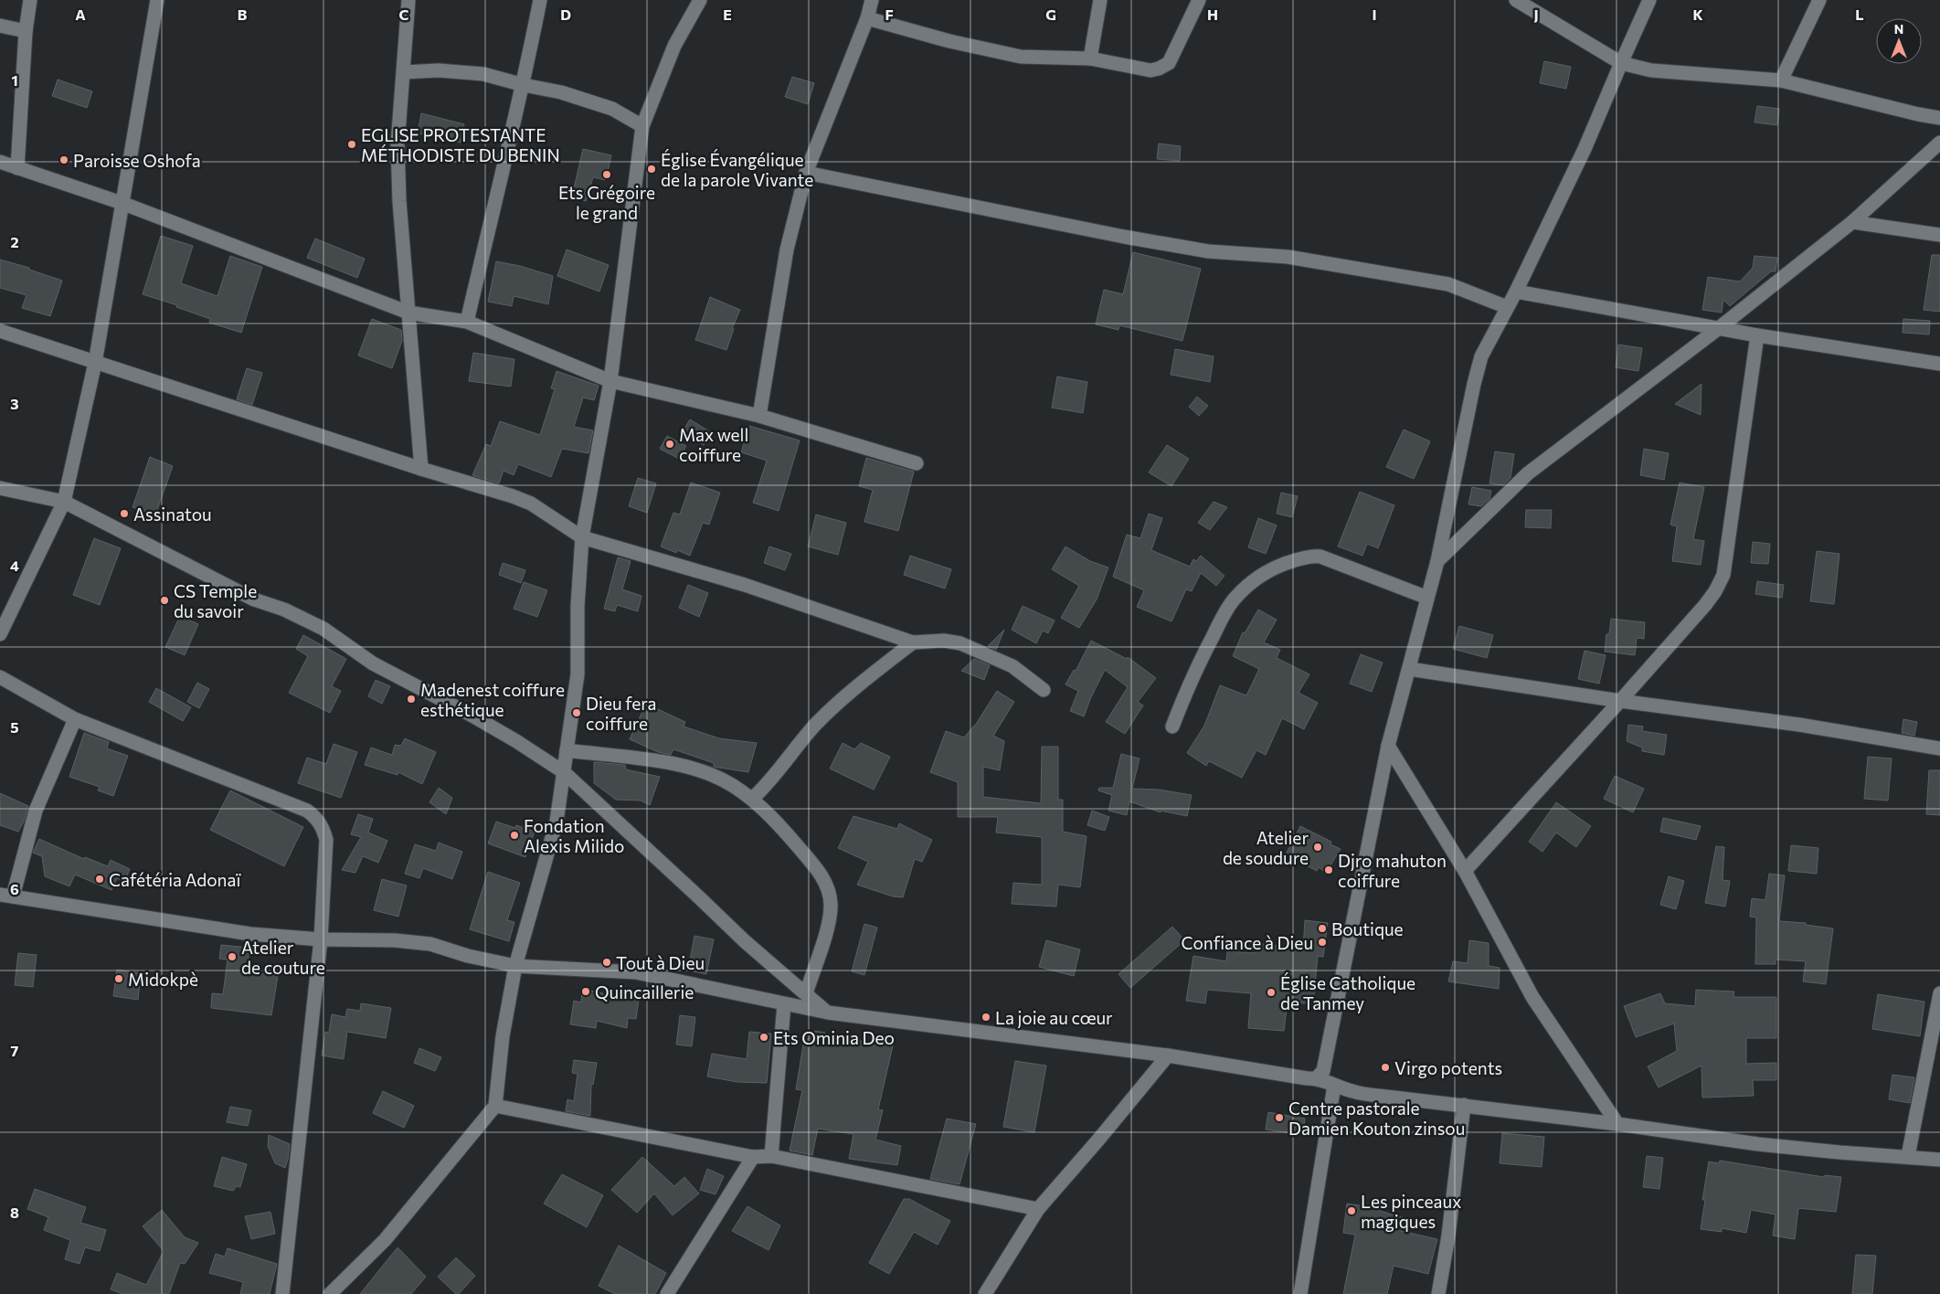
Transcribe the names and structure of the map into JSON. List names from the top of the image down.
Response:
{
  "places": [
    "EGLISE PROTESTANTE MÉTHODISTE DU BENIN",
    "Paroisse Oshofa",
    "Église Évangélique de la parole Vivante",
    "Ets Grégoire le grand",
    "Max well coiffure",
    "Assinatou",
    "CS Temple du savoir",
    "Madenest coiffure esthétique",
    "Dieu fera coiffure",
    "Fondation Alexis Milido",
    "Atelier de soudure",
    "Djro mahuton coiffure",
    "Cafétéria Adonaï",
    "Boutique",
    "Confiance à Dieu",
    "Atelier de couture",
    "Tout à Dieu",
    "Midokpè",
    "Quincaillerie",
    "Église Catholique de Tanmey",
    "La joie au cœur",
    "Ets Ominia Deo",
    "Virgo potents",
    "Centre pastorale Damien Kouton zinsou",
    "Les pinceaux magiques"
  ],
  "north": "top",
  "grid": {
    "columns": [
      "A",
      "B",
      "C",
      "D",
      "E",
      "F",
      "G",
      "H",
      "I",
      "J",
      "K",
      "L"
    ],
    "rows": [
      "1",
      "2",
      "3",
      "4",
      "5",
      "6",
      "7",
      "8"
    ]
  }
}
